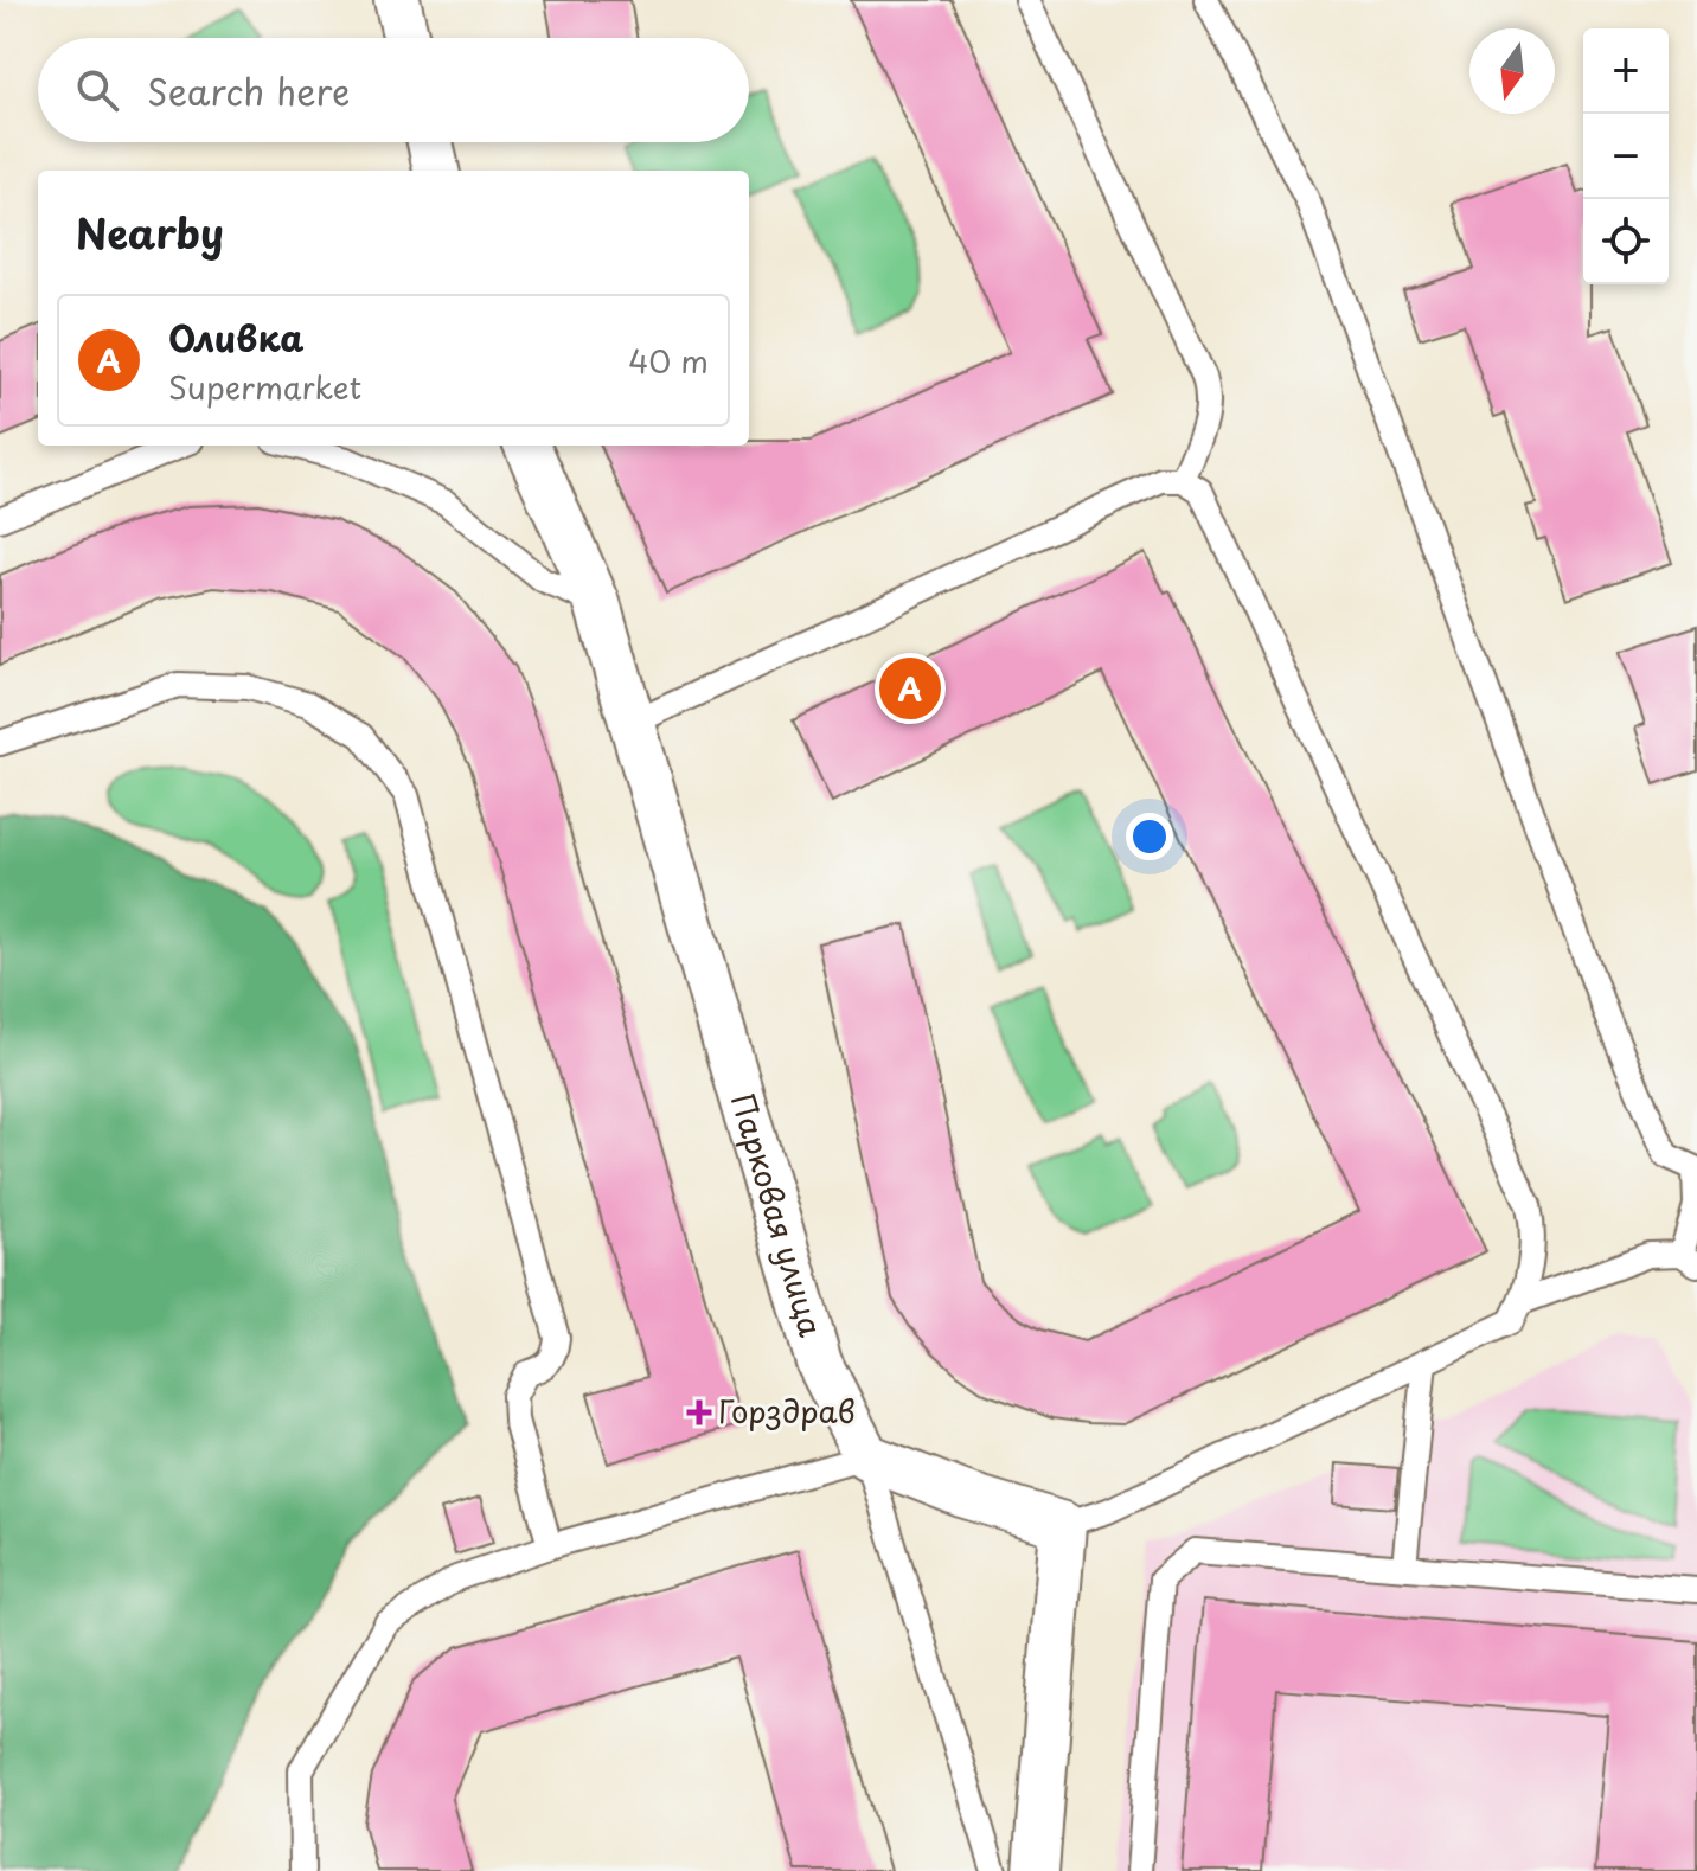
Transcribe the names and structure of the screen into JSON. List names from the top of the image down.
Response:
{
  "streets": {
    "street": ["Парковая улица"]
  },
  "places": {
    "health": ["Горздрав"]
  },
  "north": "bottom",
  "page": {
    "map_buttons": ["+", "−"],
    "search": "Search here",
    "heading": "Nearby",
    "list": [
      {
        "mark": "A",
        "name": "Оливка",
        "note": "Supermarket",
        "value": "40 m"
      }
    ],
    "pins": "A"
  }
}
